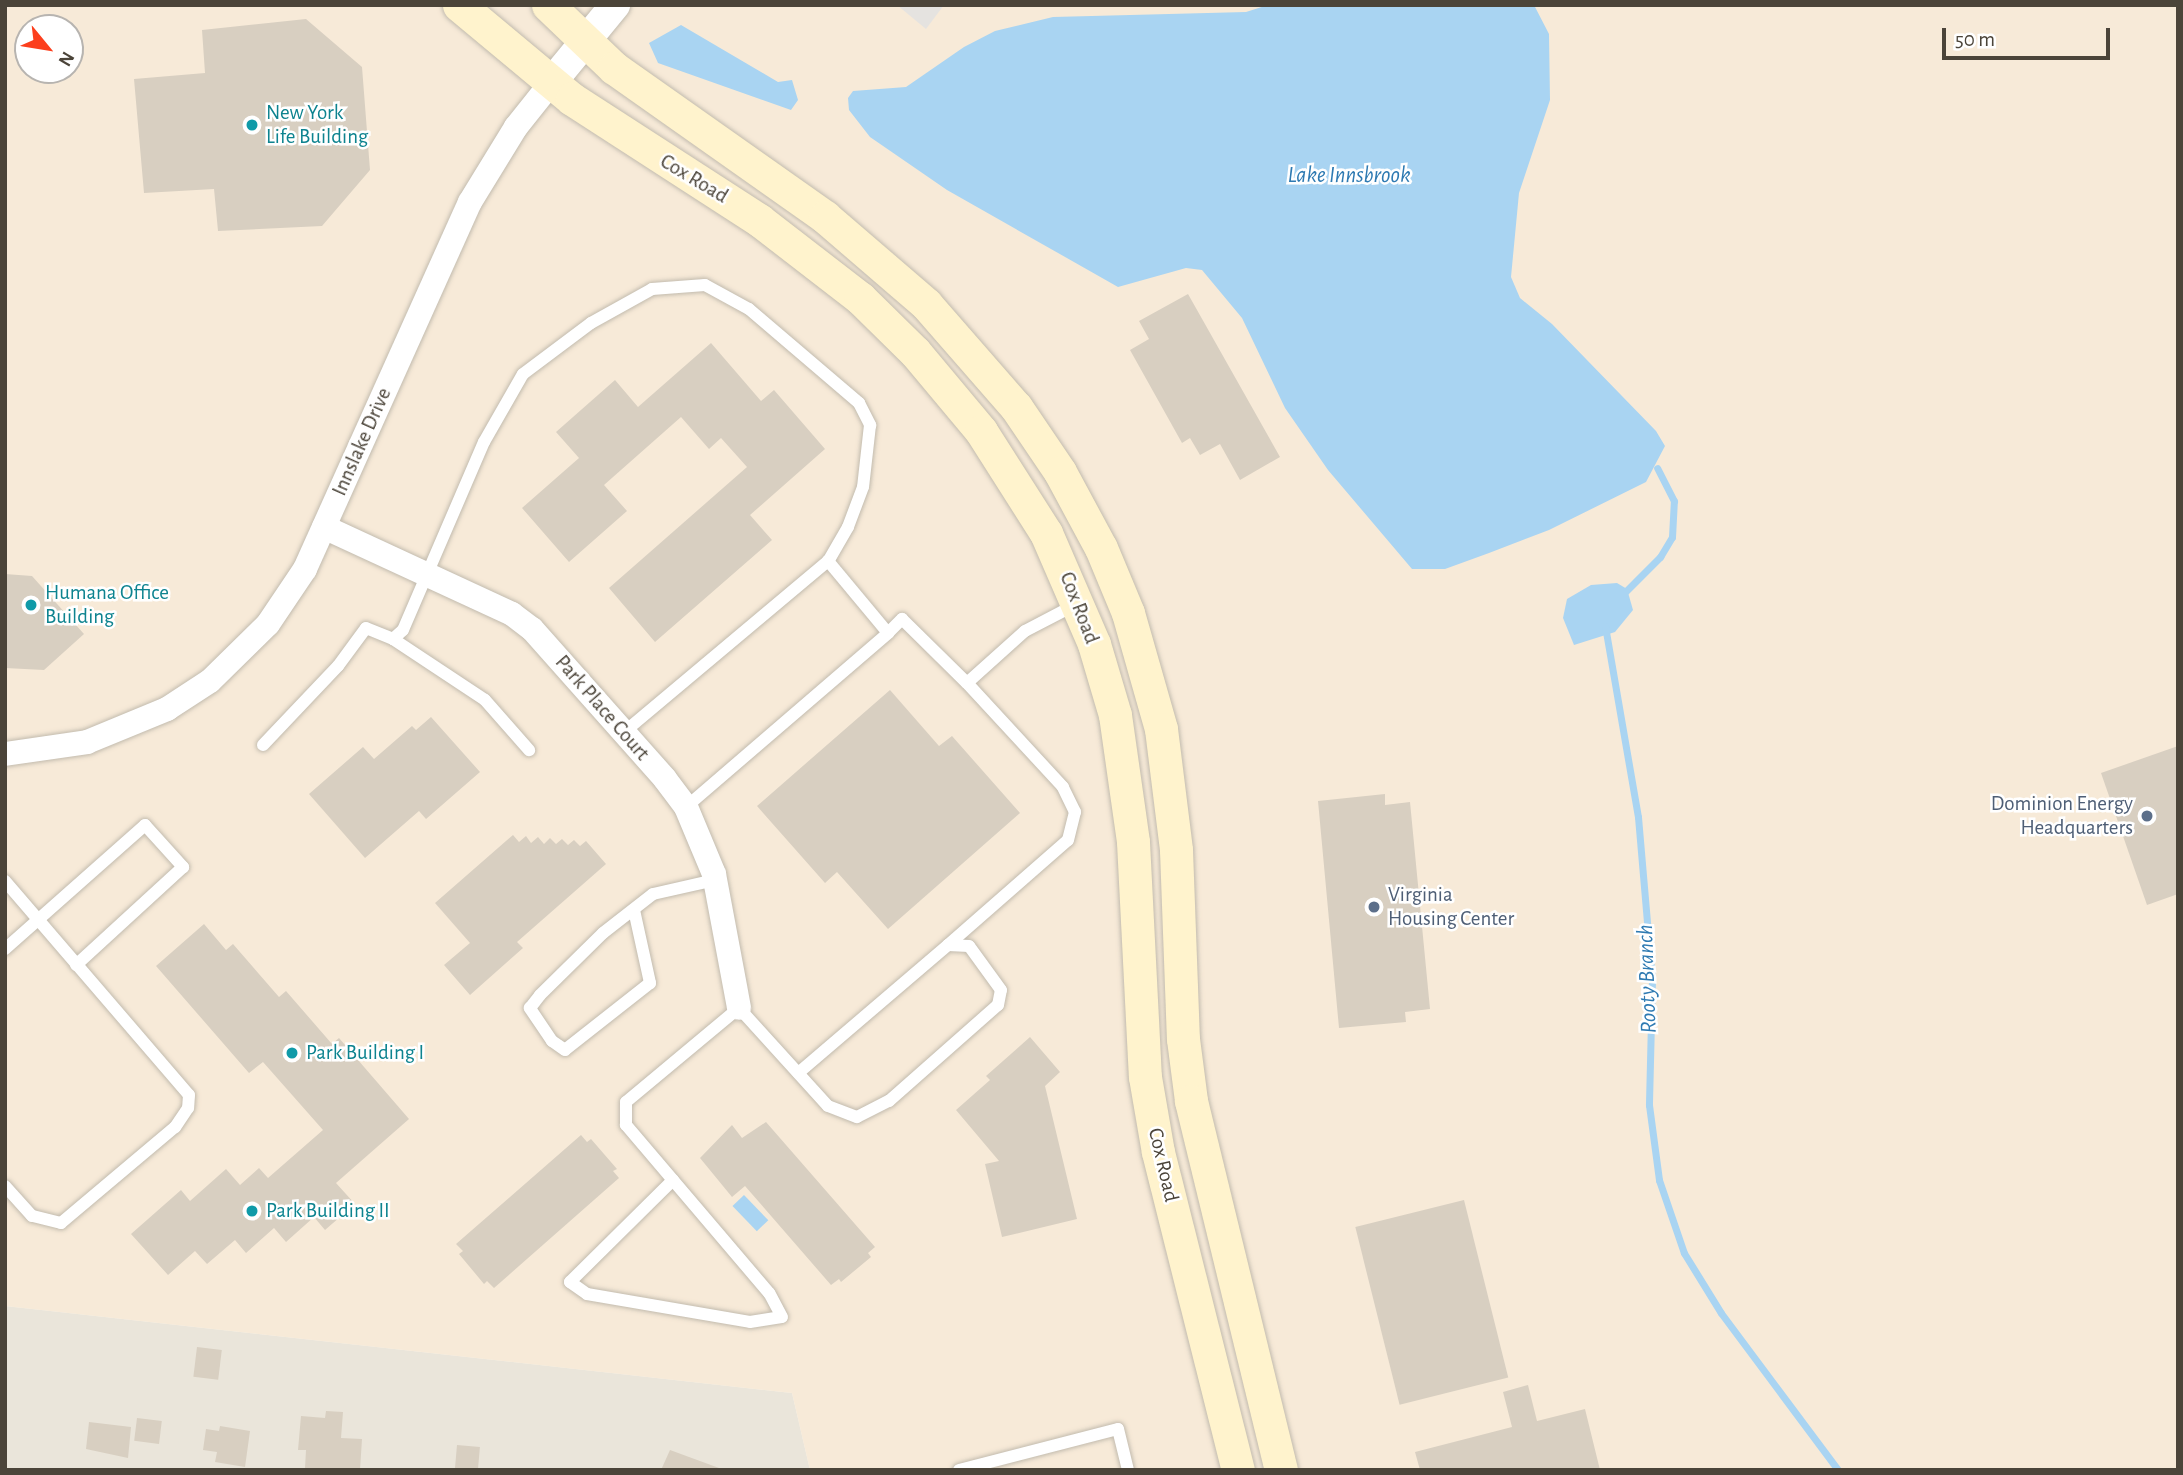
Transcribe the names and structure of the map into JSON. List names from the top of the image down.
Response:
{
  "streets": {
    "main road": ["Cox Road"],
    "street": ["Innslake Drive", "Park Place Court"]
  },
  "crossings": [
    ["Cox Road", "Innslake Drive"],
    ["Innslake Drive", "Park Place Court"]
  ],
  "water": ["Lake Innsbrook", "Rooty Branch"],
  "places": [
    "New York Life Building",
    "Humana Office Building",
    "Dominion Energy Headquarters",
    "Virginia Housing Center",
    "Park Building I",
    "Park Building II"
  ],
  "scale_bar": "50 m",
  "north": "bottom right"
}
